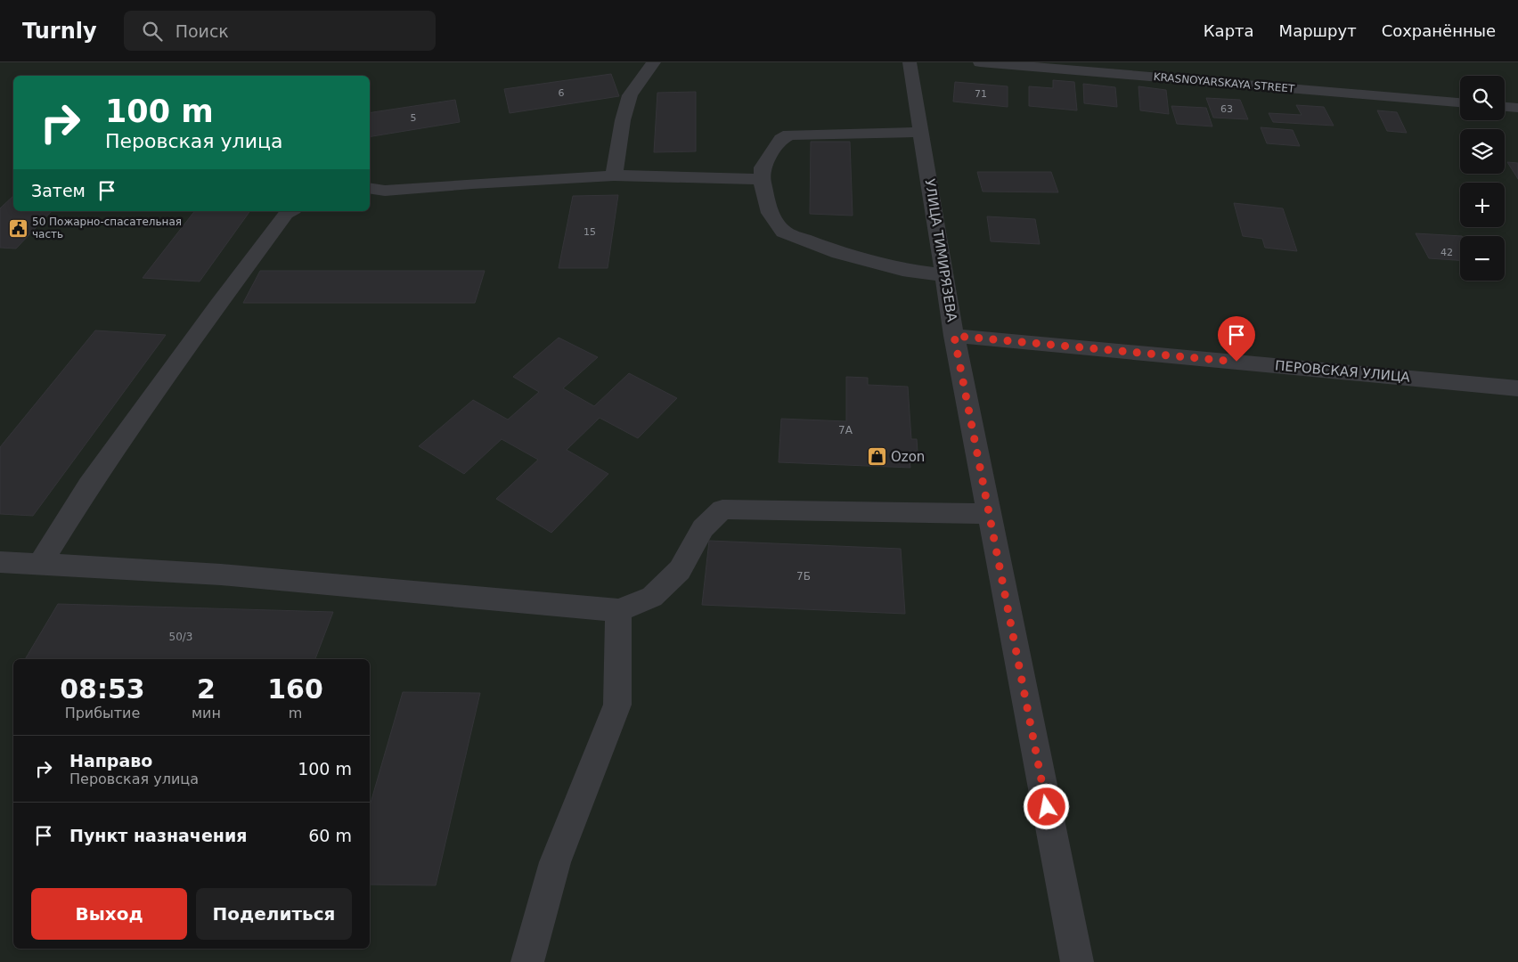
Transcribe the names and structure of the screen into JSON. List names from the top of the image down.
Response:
{
  "streets": {
    "street": ["KRASNOYARSKAYA STREET", "УЛИЦА ТИМИРЯЗЕВА", "ПЕРОВСКАЯ УЛИЦА"]
  },
  "crossings": [
    ["УЛИЦА ТИМИРЯЗЕВА", "ПЕРОВСКАЯ УЛИЦА"]
  ],
  "places": {
    "public building": ["50 Пожарно-спасательная часть"],
    "shop": ["Ozon"]
  },
  "house_numbers": [
    "6",
    "71",
    "63",
    "5",
    "15",
    "42",
    "7А",
    "7Б",
    "50/3"
  ],
  "page": {
    "header": "Turnly",
    "search": "Поиск",
    "nav": ["Карта", "Маршрут", "Сохранённые"],
    "map_buttons": ["+", "−"],
    "turn": ["100 m", "Перовская улица"],
    "then": "Затем",
    "eta": [
      "08:53",
      "Прибытие",
      "2",
      "мин",
      "160",
      "m"
    ],
    "list": [
      {
        "name": "Направо",
        "note": "Перовская улица",
        "value": "100 m"
      },
      {
        "name": "Пункт назначения",
        "value": "60 m"
      }
    ],
    "buttons": ["Выход", "Поделиться"]
  }
}
